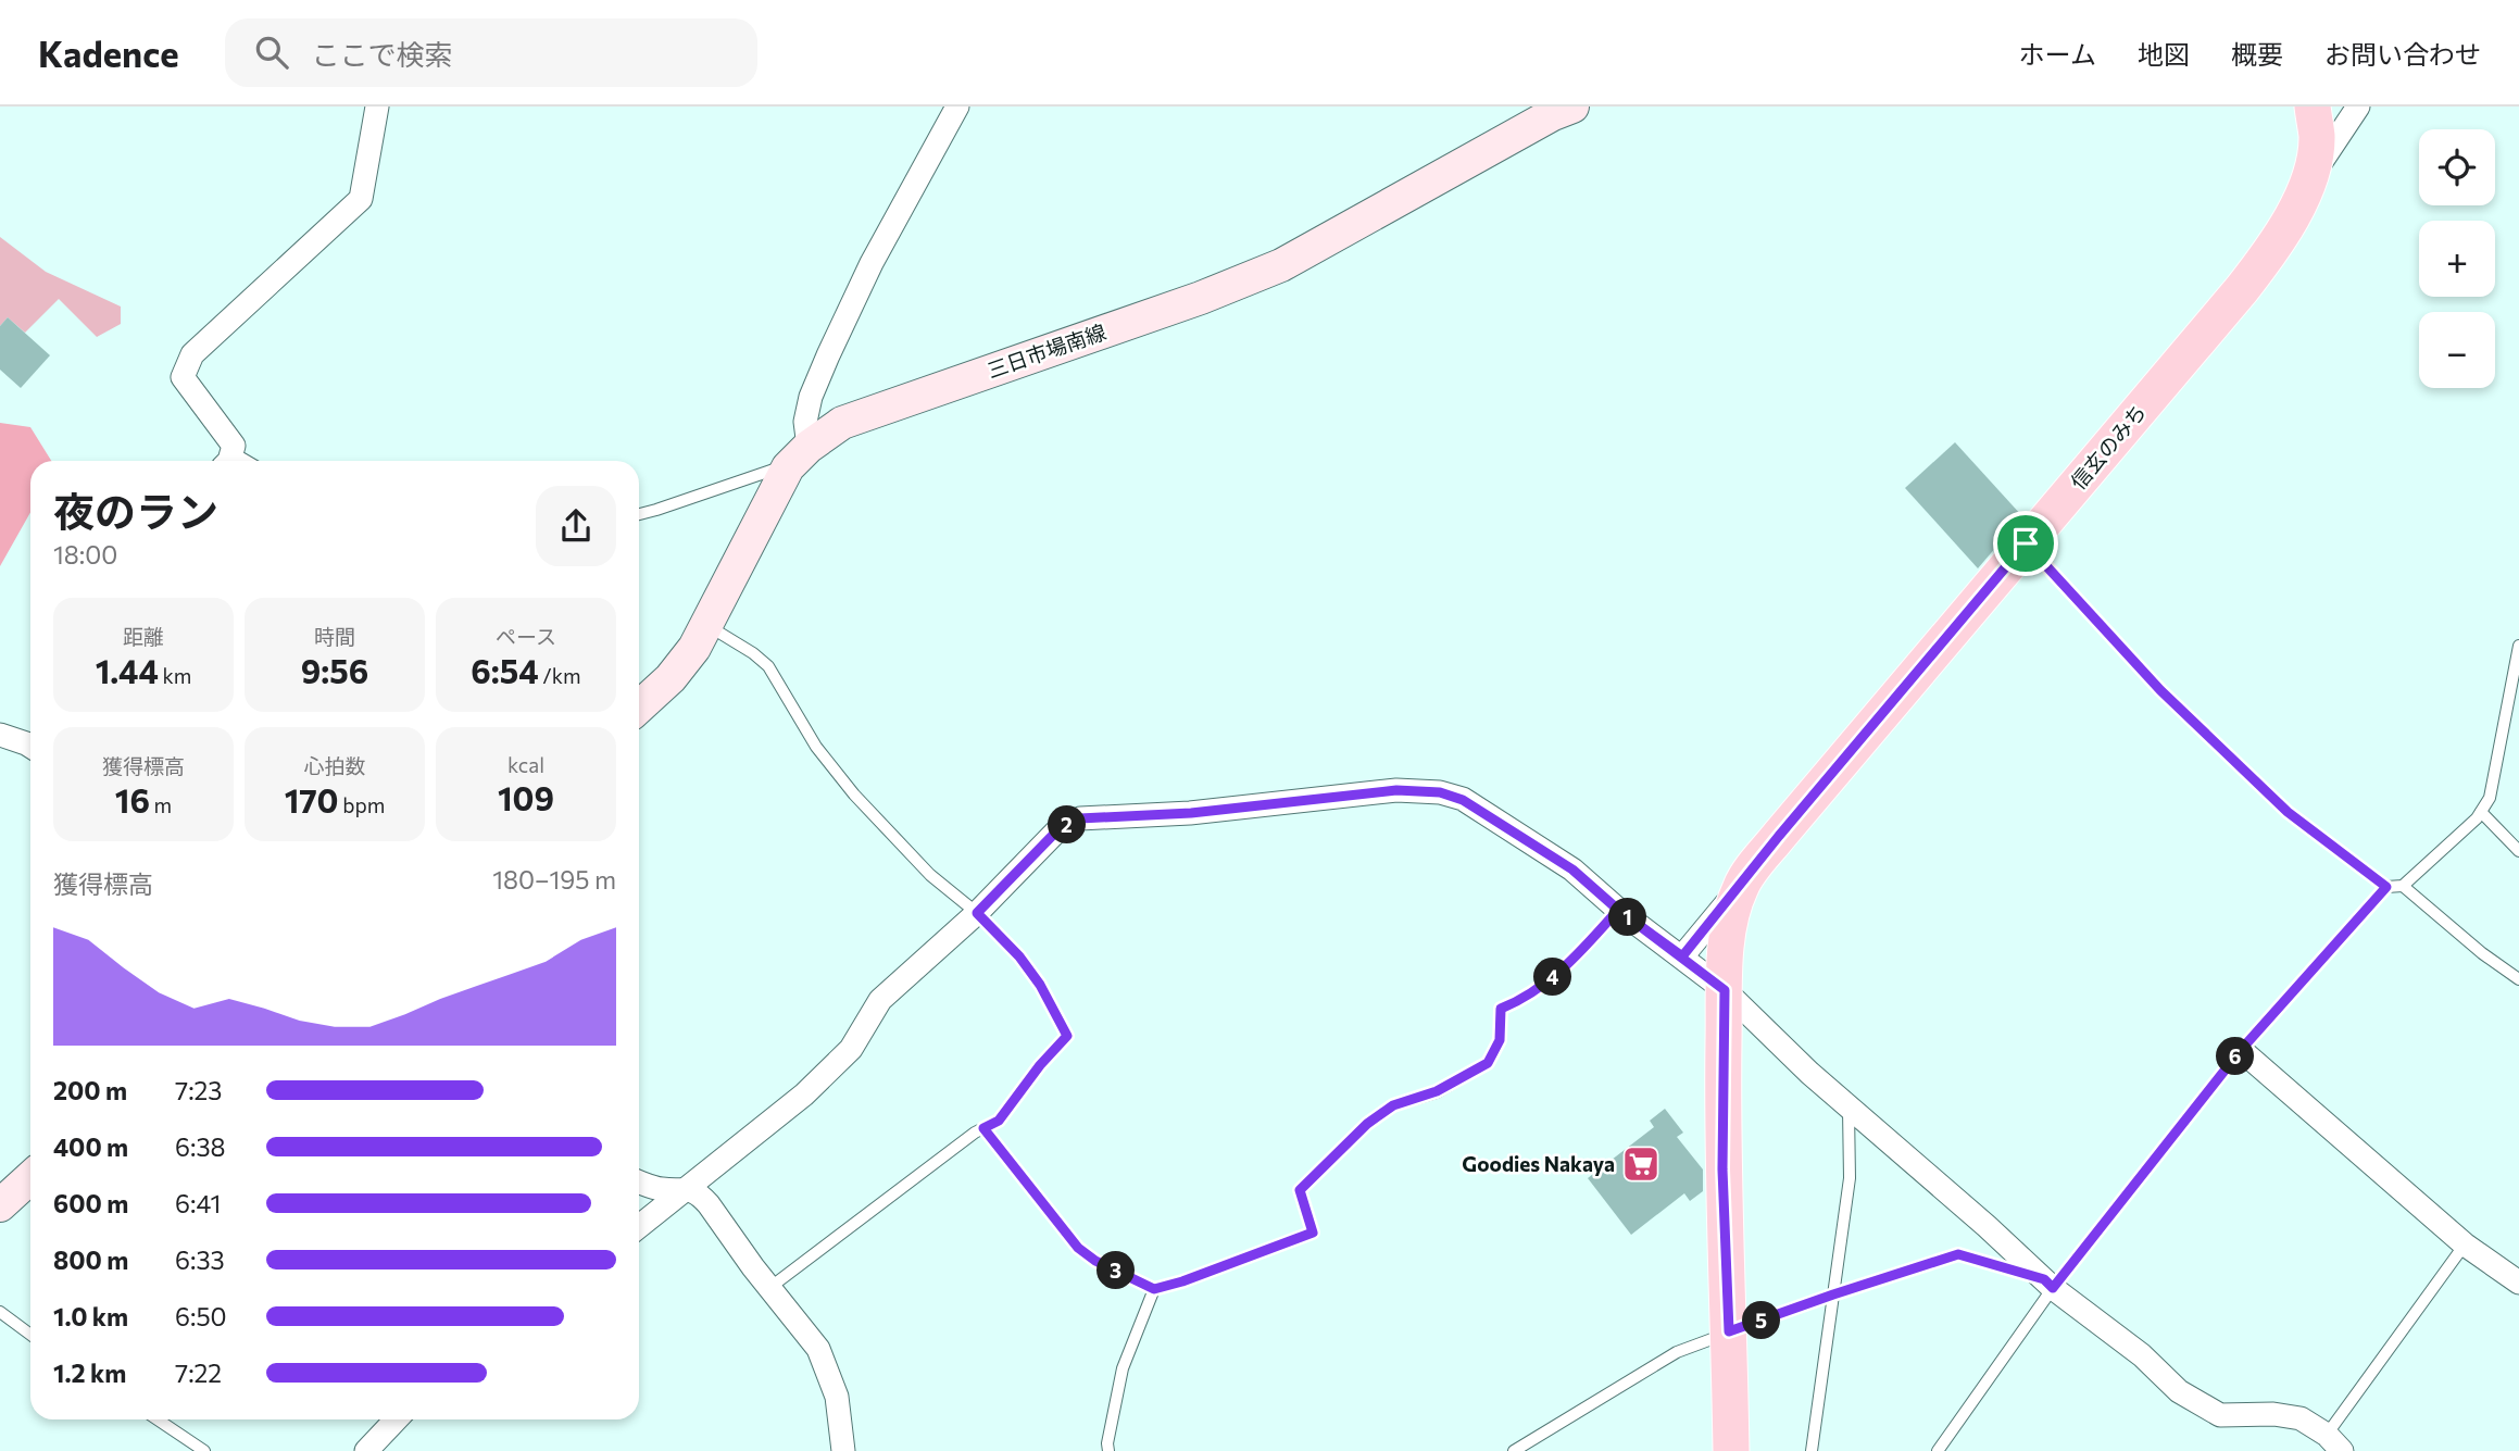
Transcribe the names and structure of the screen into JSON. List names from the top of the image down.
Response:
{
  "streets": {
    "main road": ["三日市場南線", "信玄のみち"]
  },
  "places": {
    "supermarket": ["Goodies Nakaya"]
  },
  "page": {
    "header": "Kadence",
    "search": "ここで検索",
    "nav": [
      "ホーム",
      "地図",
      "概要",
      "お問い合わせ"
    ],
    "map_buttons": ["+", "−"],
    "heading": ["夜のラン", "18:00"],
    "stats": [
      ["距離", "1.44 km"],
      ["時間", "9:56"],
      ["ペース", "6:54 /km"],
      ["獲得標高", "16 m"],
      ["心拍数", "170 bpm"],
      ["kcal", "109"]
    ],
    "pins": [
      "2",
      "1",
      "4",
      "6",
      "3",
      "5"
    ],
    "chart": ["獲得標高", "180–195 m"],
    "list": [
      {
        "name": "200 m",
        "note": "7:23"
      },
      {
        "name": "400 m",
        "note": "6:38"
      },
      {
        "name": "600 m",
        "note": "6:41"
      },
      {
        "name": "800 m",
        "note": "6:33"
      },
      {
        "name": "1.0 km",
        "note": "6:50"
      },
      {
        "name": "1.2 km",
        "note": "7:22"
      }
    ]
  }
}
